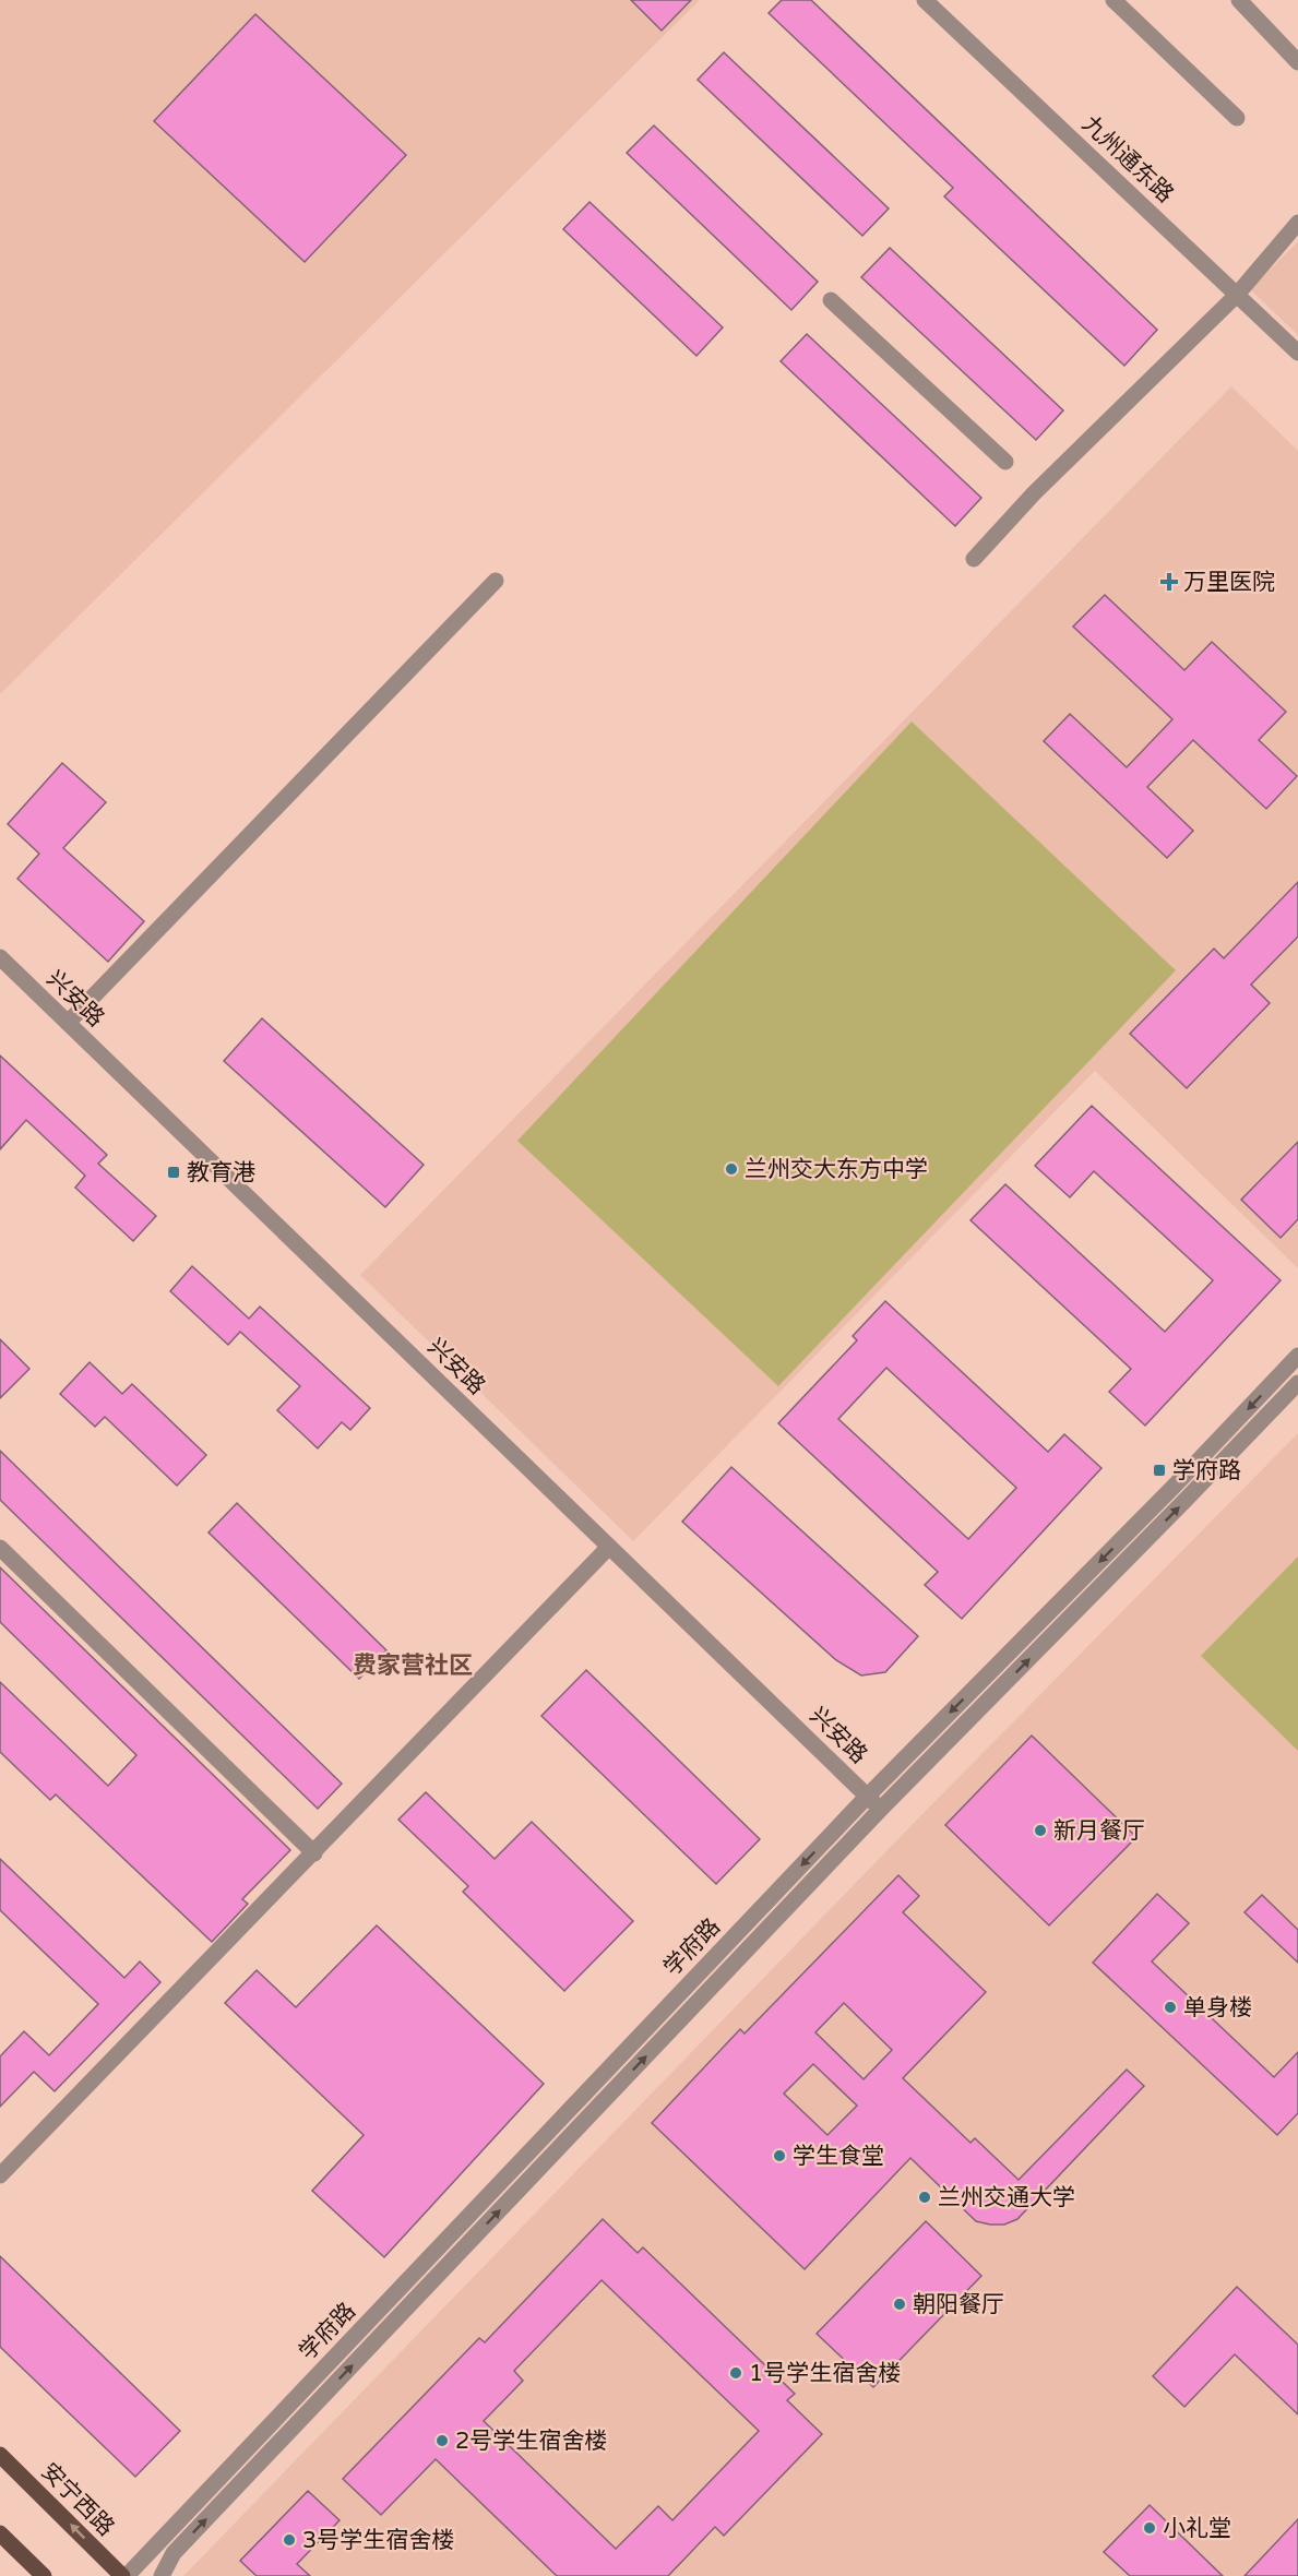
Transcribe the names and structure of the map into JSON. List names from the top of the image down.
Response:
{
  "streets": {
    "main road": ["安宁西路"],
    "street": ["九州通东路", "兴安路", "学府路"]
  },
  "crossings": [
    ["兴安路", "学府路"],
    ["学府路", "安宁西路"]
  ],
  "districts": ["费家营社区"],
  "places": {
    "health": ["万里医院"],
    "other": [
      "兰州交大东方中学",
      "新月餐厅",
      "单身楼",
      "学生食堂",
      "兰州交通大学",
      "朝阳餐厅",
      "1号学生宿舍楼",
      "2号学生宿舍楼",
      "小礼堂",
      "3号学生宿舍楼"
    ],
    "transit": ["教育港", "学府路"]
  }
}
